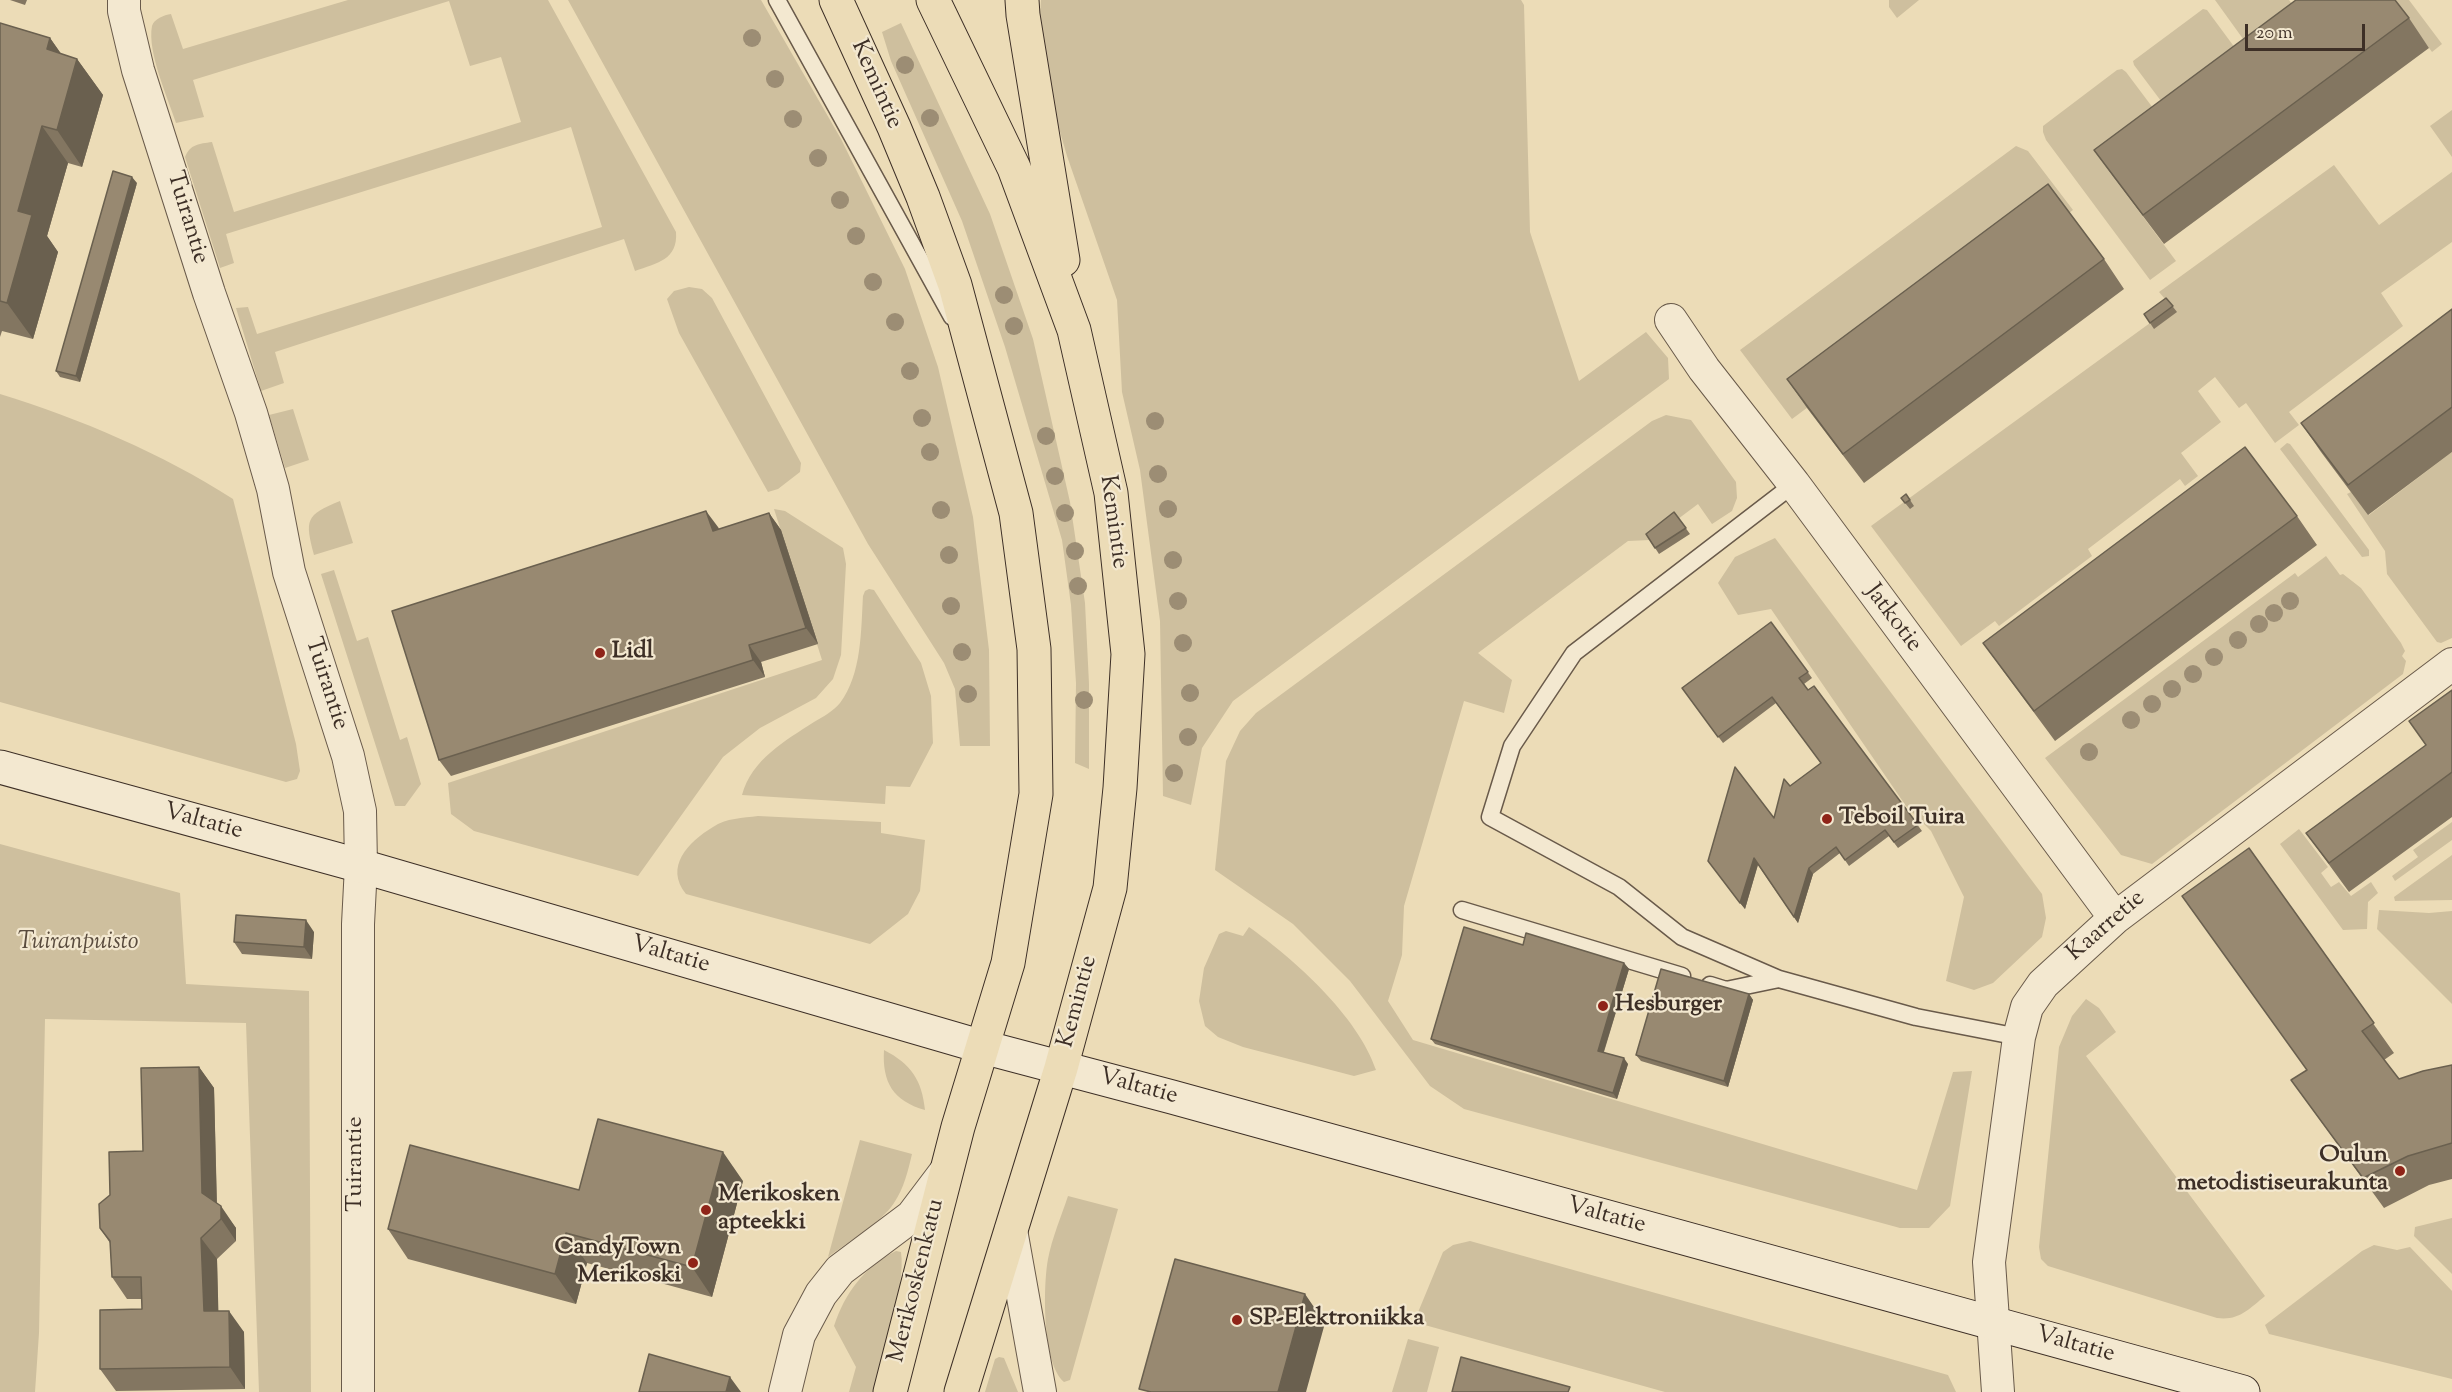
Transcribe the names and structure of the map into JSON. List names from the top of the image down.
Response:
{
  "streets": {
    "main road": ["Kemintie", "Merikoskenkatu"],
    "street": [
      "Tuirantie",
      "Jatkotie",
      "Valtatie",
      "Kaarretie"
    ]
  },
  "crossings": [
    ["Kemintie", "Valtatie"],
    ["Kemintie", "Merikoskenkatu"],
    ["Tuirantie", "Valtatie"],
    ["Jatkotie", "Kaarretie"],
    ["Valtatie", "Kaarretie"],
    ["Valtatie", "Merikoskenkatu"]
  ],
  "parks": ["Tuiranpuisto"],
  "places": [
    "Lidl",
    "Teboil Tuira",
    "Hesburger",
    "Oulun metodistiseurakunta",
    "Merikosken apteekki",
    "CandyTown Merikoski",
    "SP-Elektroniikka"
  ],
  "scale_bar": "20 m"
}
